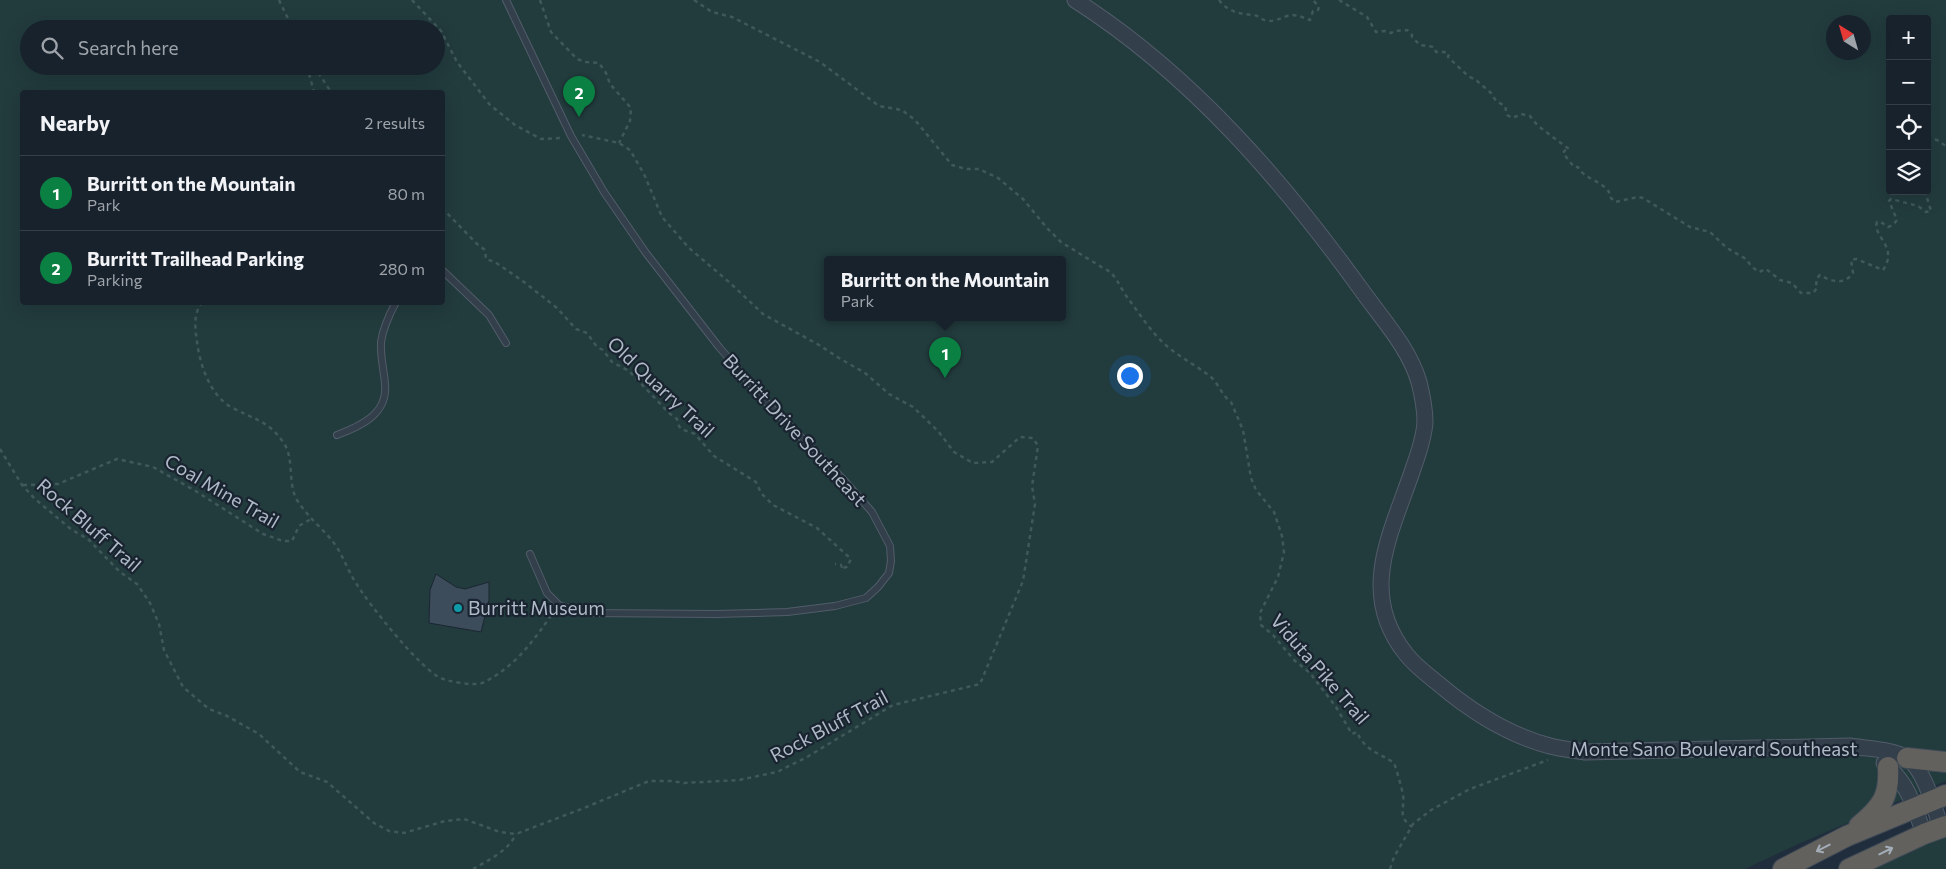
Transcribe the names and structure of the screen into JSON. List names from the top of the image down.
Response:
{
  "streets": {
    "street": ["Monte Sano Boulevard Southeast"],
    "lane": ["Burritt Drive Southeast"],
    "path": [
      "Old Quarry Trail",
      "Coal Mine Trail",
      "Rock Bluff Trail",
      "Viduta Pike Trail"
    ]
  },
  "crossings": [
    ["Coal Mine Trail", "Rock Bluff Trail"]
  ],
  "places": ["Burritt Museum"],
  "north": "top left",
  "page": {
    "map_buttons": ["+", "−"],
    "search": "Search here",
    "pins": ["2", "1"],
    "heading": ["Nearby", "2 results"],
    "list": [
      {
        "mark": "1",
        "name": "Burritt on the Mountain",
        "note": "Park",
        "value": "80 m"
      },
      {
        "mark": "2",
        "name": "Burritt Trailhead Parking",
        "note": "Parking",
        "value": "280 m"
      }
    ],
    "popup": ["Burritt on the Mountain", "Park"]
  }
}
